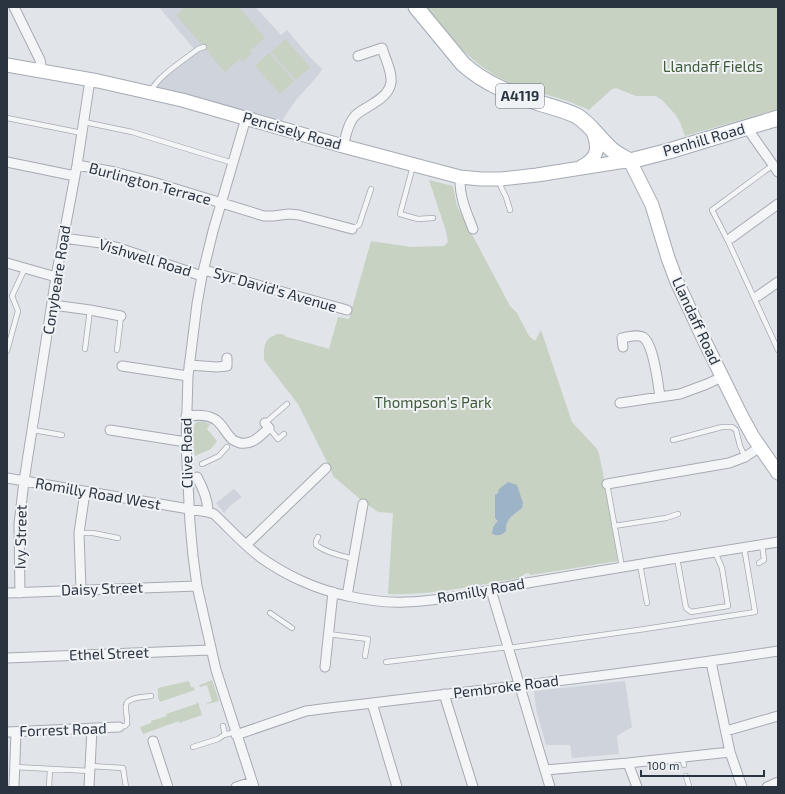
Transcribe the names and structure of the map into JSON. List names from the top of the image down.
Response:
{
  "streets": {
    "main road": [
      "A4119",
      "Pencisely Road",
      "Penhill Road",
      "Llandaff Road"
    ],
    "street": [
      "Burlington Terrace",
      "Vishwell Road",
      "Conybeare Road",
      "Syr David's Avenue",
      "Clive Road",
      "Romilly Road West",
      "Ivy Street",
      "Daisy Street",
      "Romilly Road",
      "Ethel Street",
      "Pembroke Road",
      "Forrest Road"
    ]
  },
  "crossings": [
    ["A4119", "Pencisely Road"],
    ["A4119", "Penhill Road"],
    ["A4119", "Llandaff Road"],
    ["Pencisely Road", "Penhill Road"],
    ["Pencisely Road", "Conybeare Road"],
    ["Pencisely Road", "Llandaff Road"],
    ["Pencisely Road", "Clive Road"],
    ["Penhill Road", "Llandaff Road"],
    ["Burlington Terrace", "Conybeare Road"],
    ["Burlington Terrace", "Clive Road"],
    ["Vishwell Road", "Conybeare Road"],
    ["Vishwell Road", "Syr David's Avenue"],
    ["Vishwell Road", "Clive Road"],
    ["Conybeare Road", "Romilly Road West"],
    ["Conybeare Road", "Ivy Street"],
    ["Syr David's Avenue", "Clive Road"],
    ["Clive Road", "Romilly Road West"],
    ["Clive Road", "Daisy Street"],
    ["Clive Road", "Romilly Road"],
    ["Clive Road", "Ethel Street"],
    ["Clive Road", "Pembroke Road"],
    ["Romilly Road West", "Ivy Street"],
    ["Romilly Road West", "Romilly Road"],
    ["Ivy Street", "Daisy Street"]
  ],
  "parks": ["Llandaff Fields", "Thompson's Park"],
  "scale_bar": "100 m"
}
